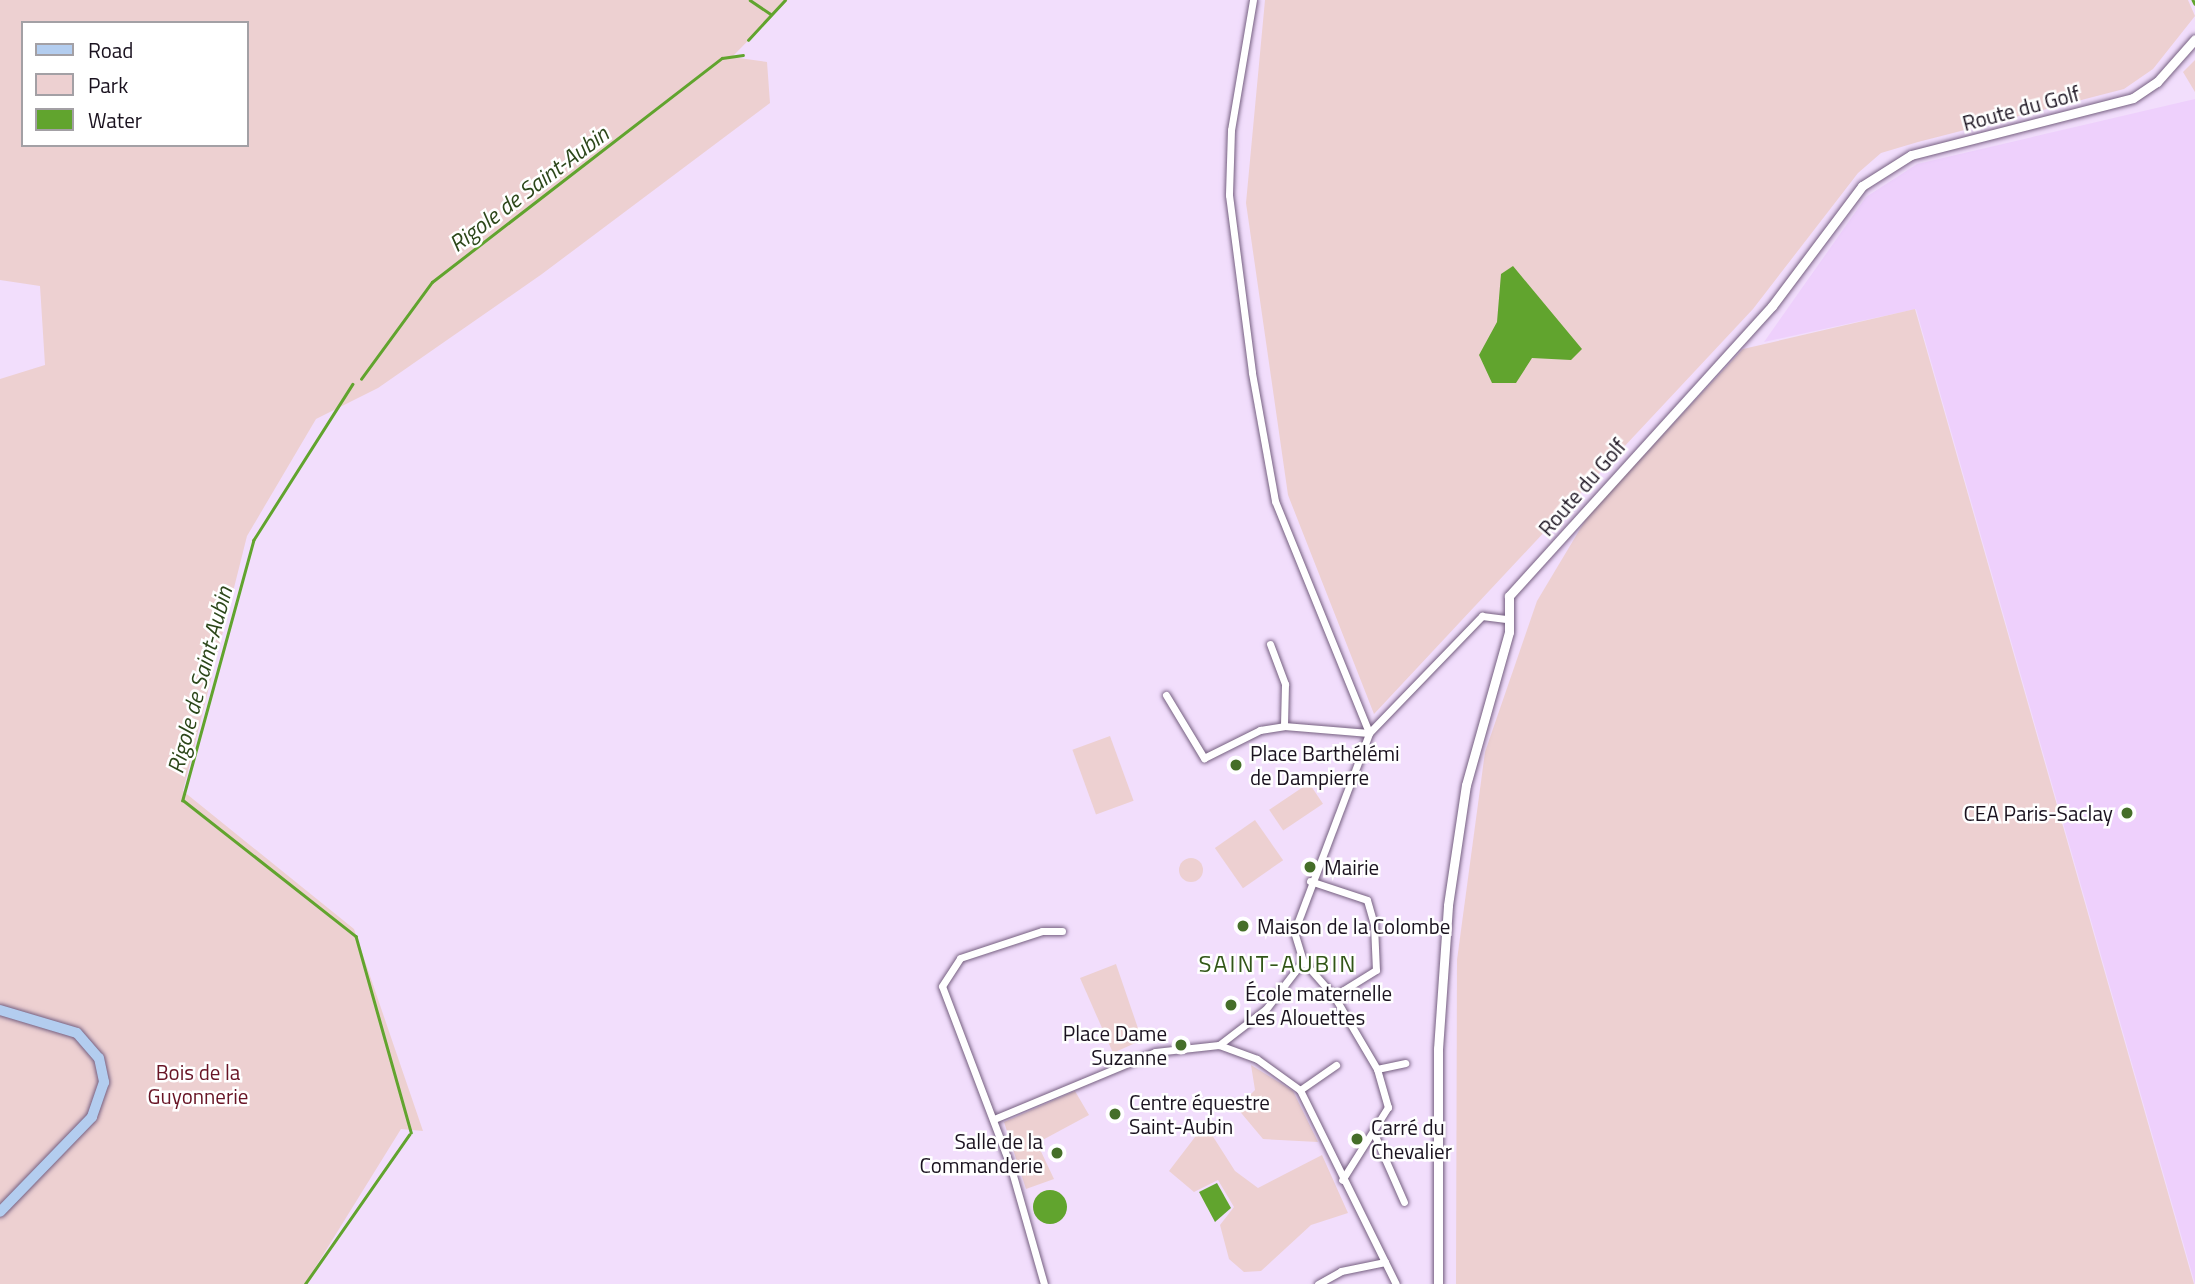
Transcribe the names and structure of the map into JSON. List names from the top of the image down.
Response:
{
  "streets": {
    "street": ["Route du Golf"]
  },
  "districts": ["SAINT-AUBIN"],
  "water": ["Rigole de Saint-Aubin"],
  "parks": ["Bois de la Guyonnerie"],
  "places": [
    "Place Barthélémi de Dampierre",
    "CEA Paris-Saclay",
    "Mairie",
    "Maison de la Colombe",
    "École maternelle Les Alouettes",
    "Place Dame Suzanne",
    "Centre équestre Saint-Aubin",
    "Carré du Chevalier",
    "Salle de la Commanderie"
  ],
  "legend": ["Road", "Park", "Water"]
}
